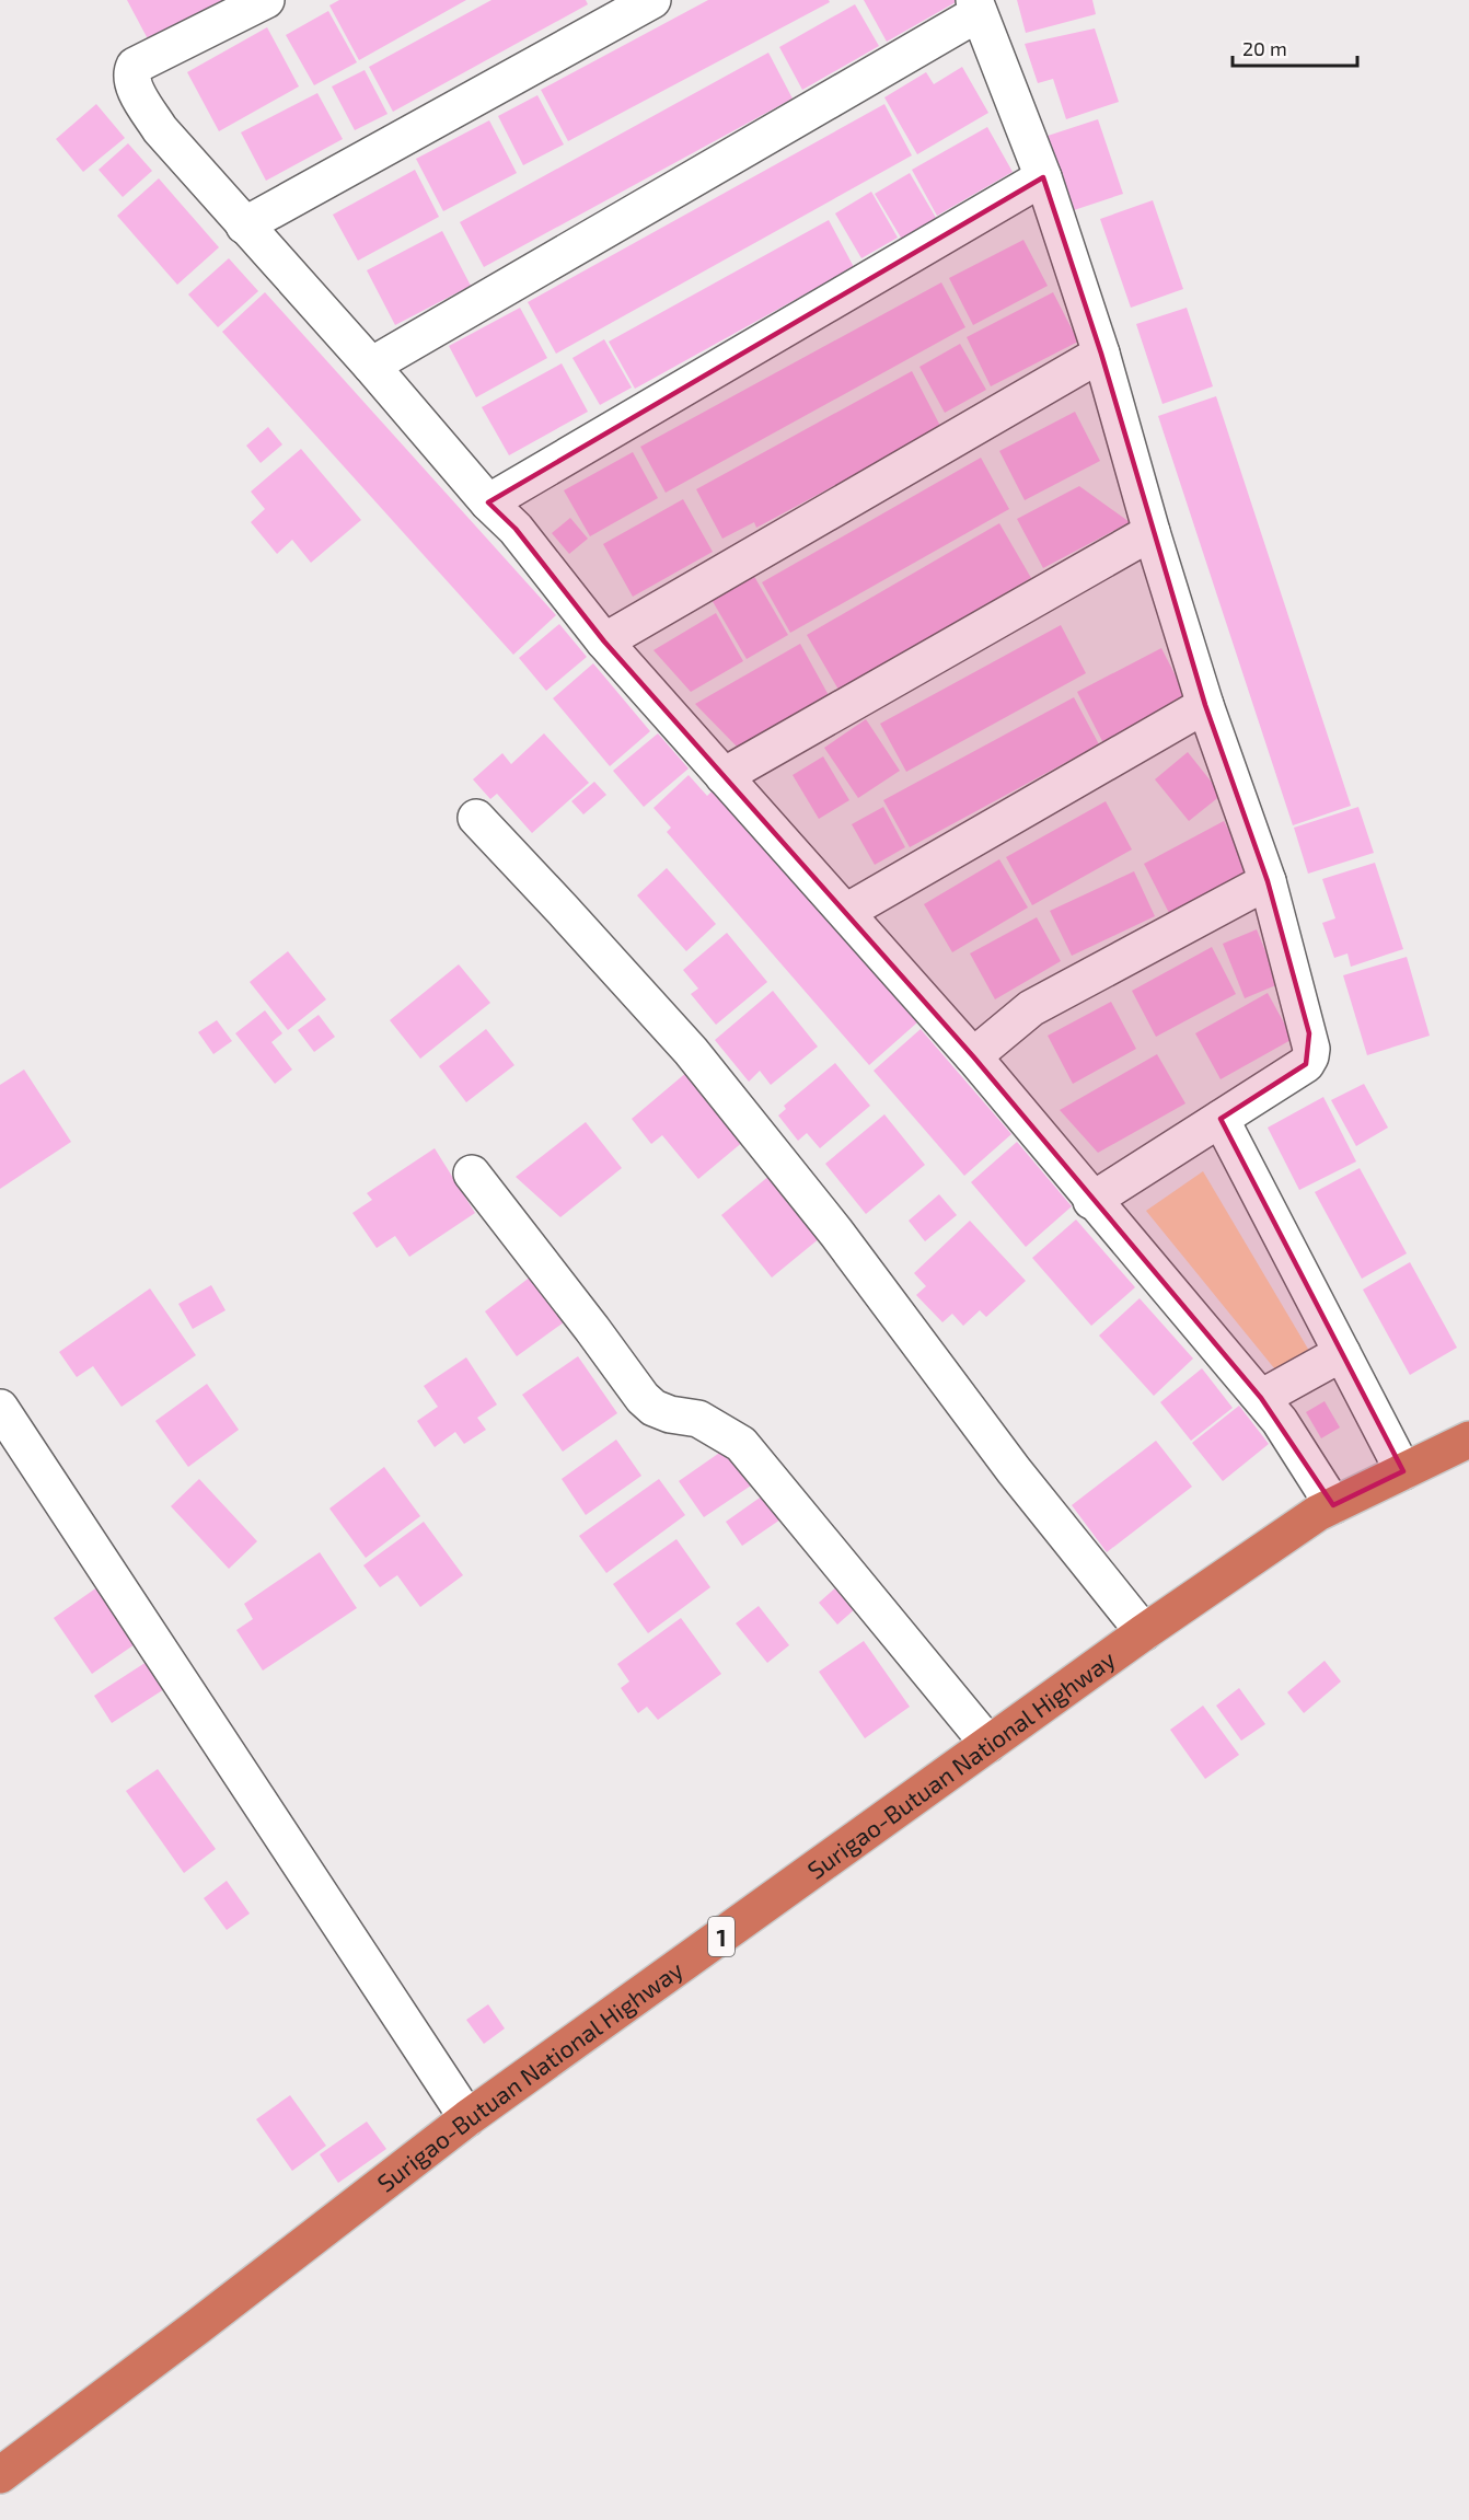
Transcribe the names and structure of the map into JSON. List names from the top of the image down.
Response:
{
  "streets": {
    "highway": ["Surigao-Butuan National Highway", "1"]
  },
  "scale_bar": "20 m"
}
